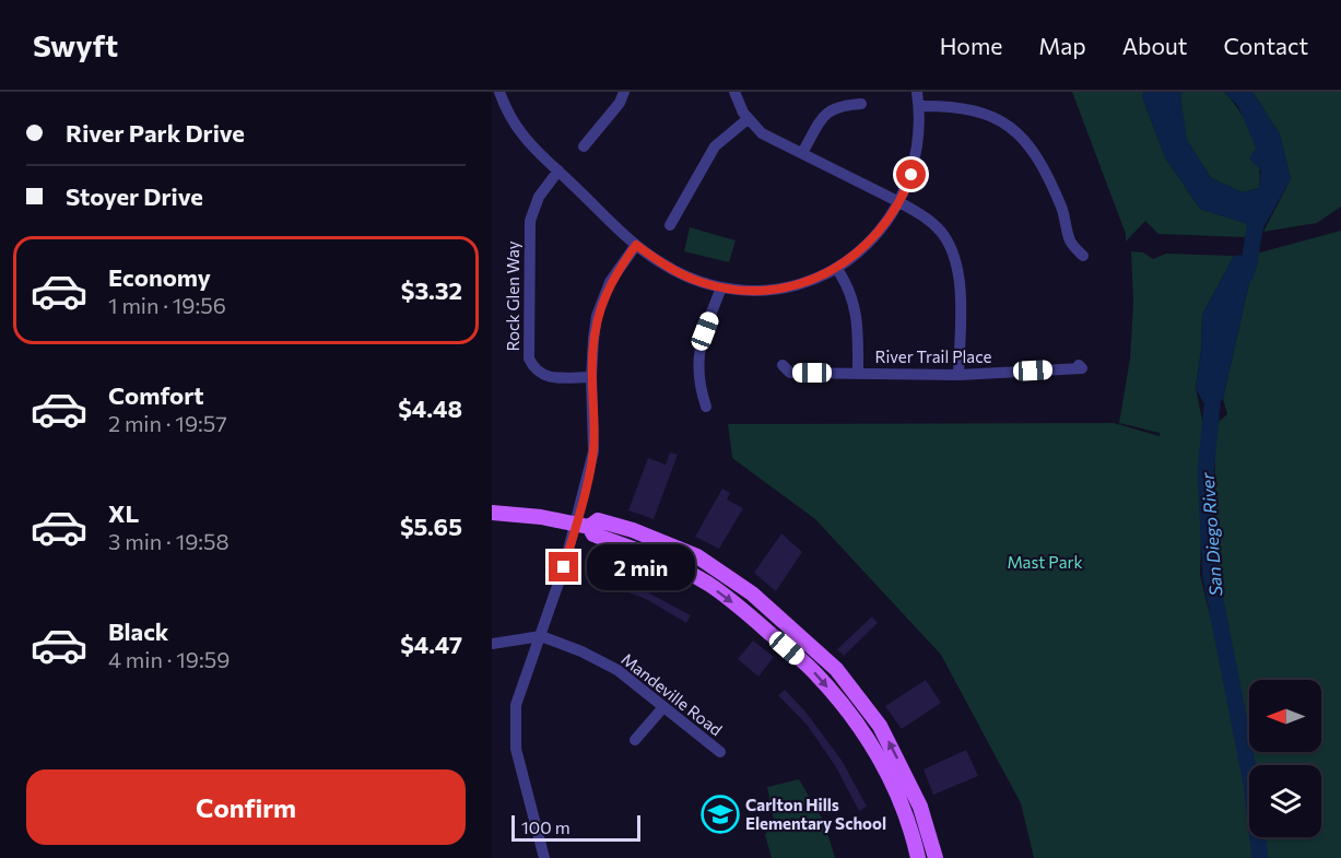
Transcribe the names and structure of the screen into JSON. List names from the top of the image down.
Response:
{
  "streets": {
    "street": ["Rock Glen Way", "River Trail Place", "Mandeville Road"]
  },
  "water": ["San Diego River"],
  "parks": ["Mast Park"],
  "places": {
    "school or university": ["Carlton Hills Elementary School"]
  },
  "scale_bar": "100 m",
  "north": "left",
  "page": {
    "header": "Swyft",
    "nav": [
      "Home",
      "Map",
      "About",
      "Contact"
    ],
    "banner": ["River Park Drive", "Stoyer Drive"],
    "list": [
      {
        "name": "Economy",
        "note": "1 min · 19:56",
        "value": "$3.32"
      },
      {
        "name": "Comfort",
        "note": "2 min · 19:57",
        "value": "$4.48"
      },
      {
        "name": "XL",
        "note": "3 min · 19:58",
        "value": "$5.65"
      },
      {
        "name": "Black",
        "note": "4 min · 19:59",
        "value": "$4.47"
      }
    ],
    "bubble": "2 min",
    "buttons": "Confirm",
    "scale": "100 m"
  }
}
